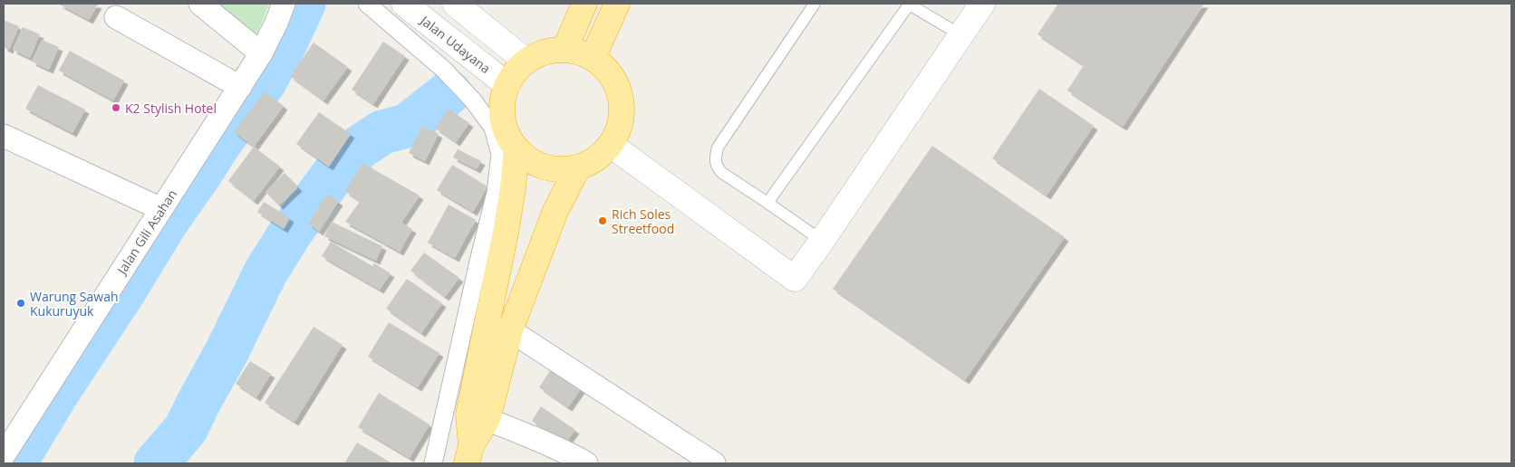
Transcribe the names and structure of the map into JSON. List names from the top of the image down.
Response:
{
  "streets": {
    "street": ["Jalan Udayana", "Jalan Gili Asahan"]
  },
  "places": ["K2 Stylish Hotel", "Rich Soles Streetfood", "Warung Sawah Kukuruyuk"]
}
